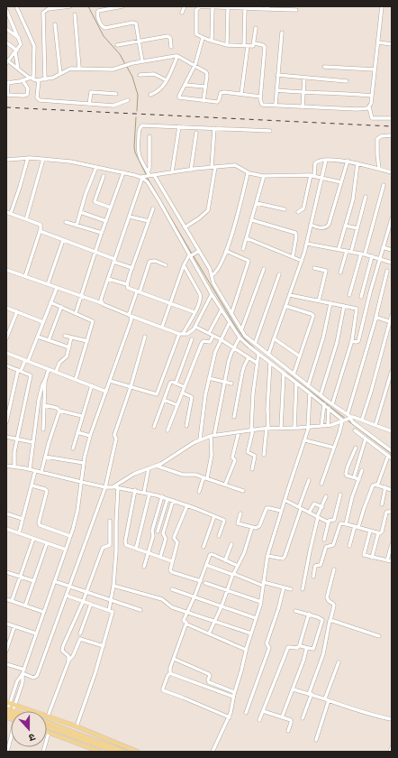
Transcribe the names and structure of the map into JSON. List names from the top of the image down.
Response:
{
  "north": "bottom"
}
